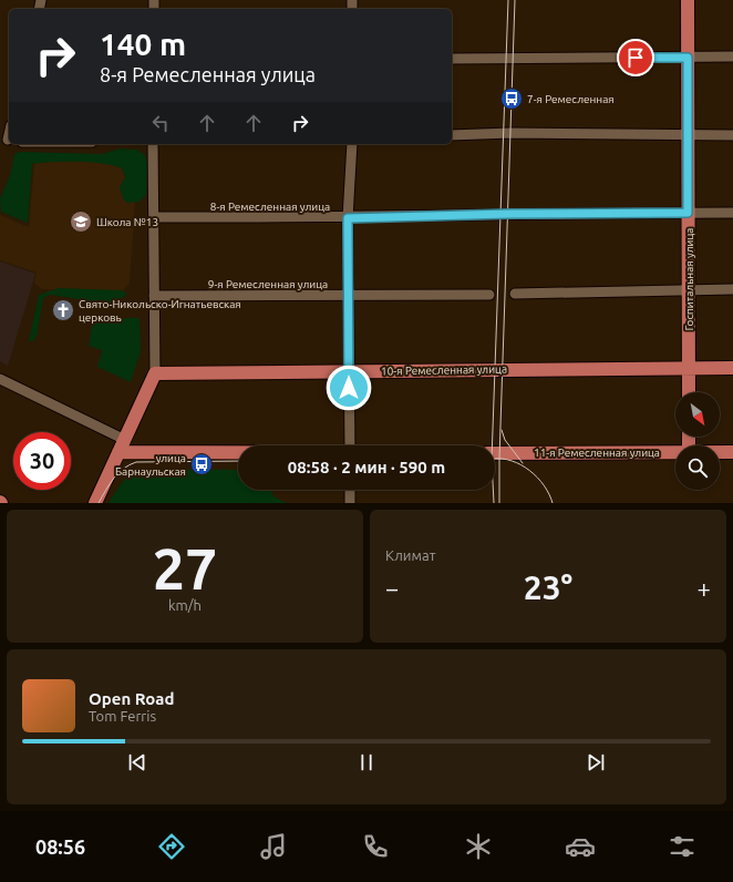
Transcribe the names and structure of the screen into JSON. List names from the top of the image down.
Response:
{
  "streets": {
    "main road": ["Госпитальная улица", "10-я Ремесленная улица", "11-я Ремесленная улица"],
    "street": ["8-я Ремесленная улица", "9-я Ремесленная улица"]
  },
  "crossings": [
    ["8-я Ремесленная улица", "Госпитальная улица"],
    ["Госпитальная улица", "10-я Ремесленная улица"]
  ],
  "places": {
    "bus stop": ["7-я Ремесленная", "улица Барнаульская"],
    "school or university": ["Школа №13"],
    "church": ["Свято-Никольско-Игнатьевская церковь"]
  },
  "north": "bottom right",
  "page": {
    "turn": ["140 m", "8-я Ремесленная улица"],
    "limit": "30",
    "trip": "08:58 · 2 мин · 590 m",
    "tile": [
      ["27", "km/h"],
      "Климат"
    ],
    "heat": ["−", "23°", "+"],
    "song": ["Open Road", "Tom Ferris"],
    "tabs": "08:56"
  }
}
